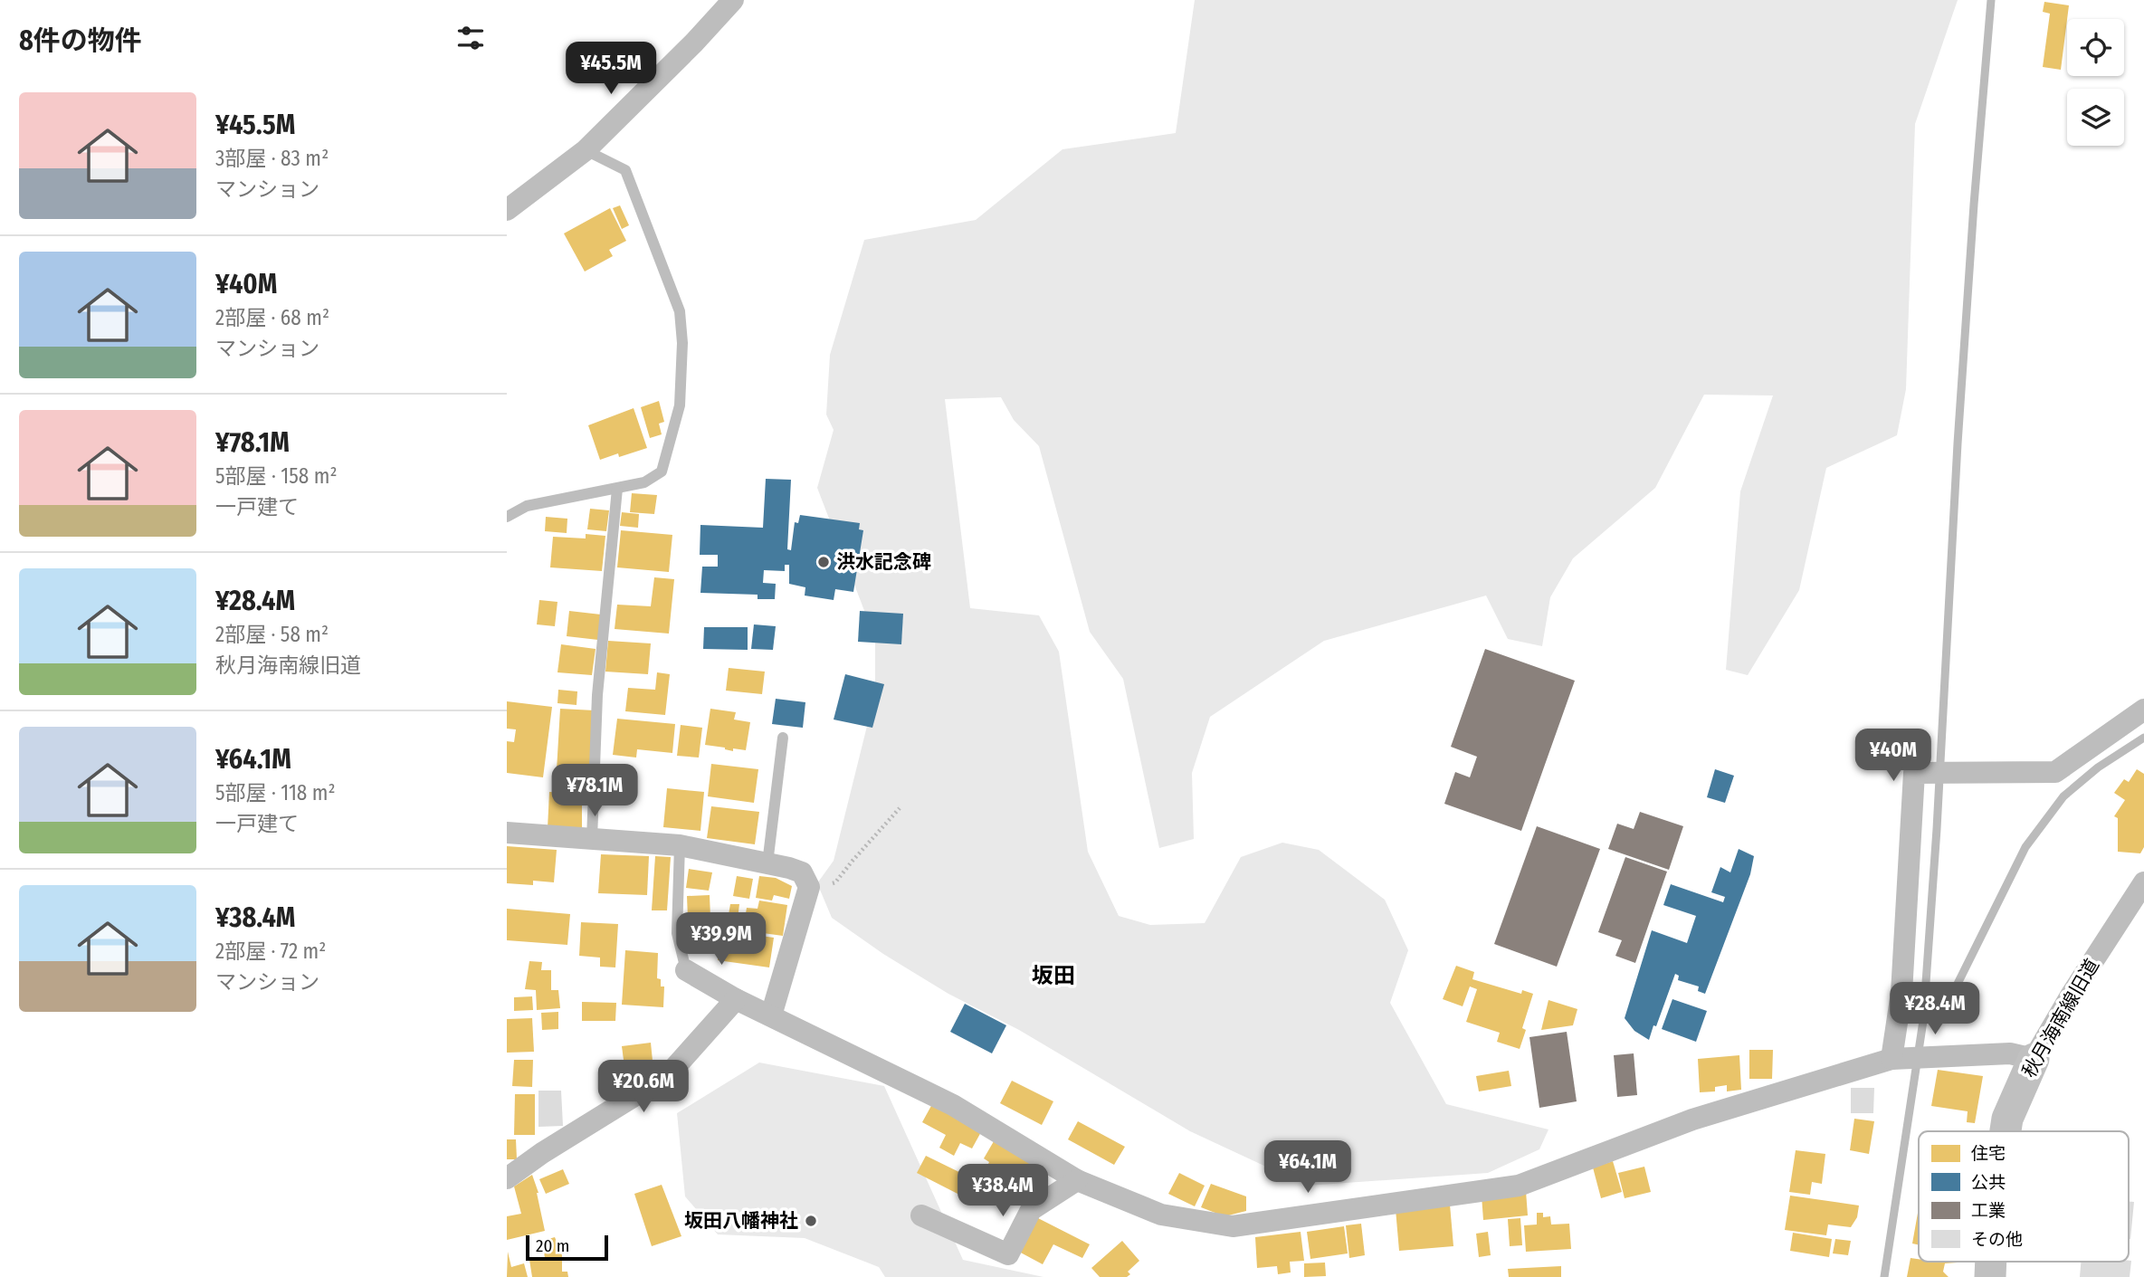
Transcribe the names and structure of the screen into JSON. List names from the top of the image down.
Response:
{
  "streets": {
    "street": ["秋月海南線旧道"]
  },
  "districts": ["坂田"],
  "places": ["洪水記念碑", "坂田八幡神社"],
  "legend": [
    "住宅",
    "公共",
    "工業",
    "その他"
  ],
  "scale_bar": "20 m",
  "page": {
    "heading": "8件の物件",
    "price": [
      "¥45.5M",
      "¥40M",
      "¥78.1M",
      "¥39.9M",
      "¥28.4M",
      "¥20.6M",
      "¥64.1M",
      "¥38.4M"
    ],
    "list": [
      {
        "name": "¥45.5M",
        "note": "3部屋 · 83 m² · マンション"
      },
      {
        "name": "¥40M",
        "note": "2部屋 · 68 m² · マンション"
      },
      {
        "name": "¥78.1M",
        "note": "5部屋 · 158 m² · 一戸建て"
      },
      {
        "name": "¥28.4M",
        "note": "2部屋 · 58 m² · 秋月海南線旧道"
      },
      {
        "name": "¥64.1M",
        "note": "5部屋 · 118 m² · 一戸建て"
      },
      {
        "name": "¥38.4M",
        "note": "2部屋 · 72 m² · マンション"
      }
    ],
    "scale": "20 m"
  }
}
